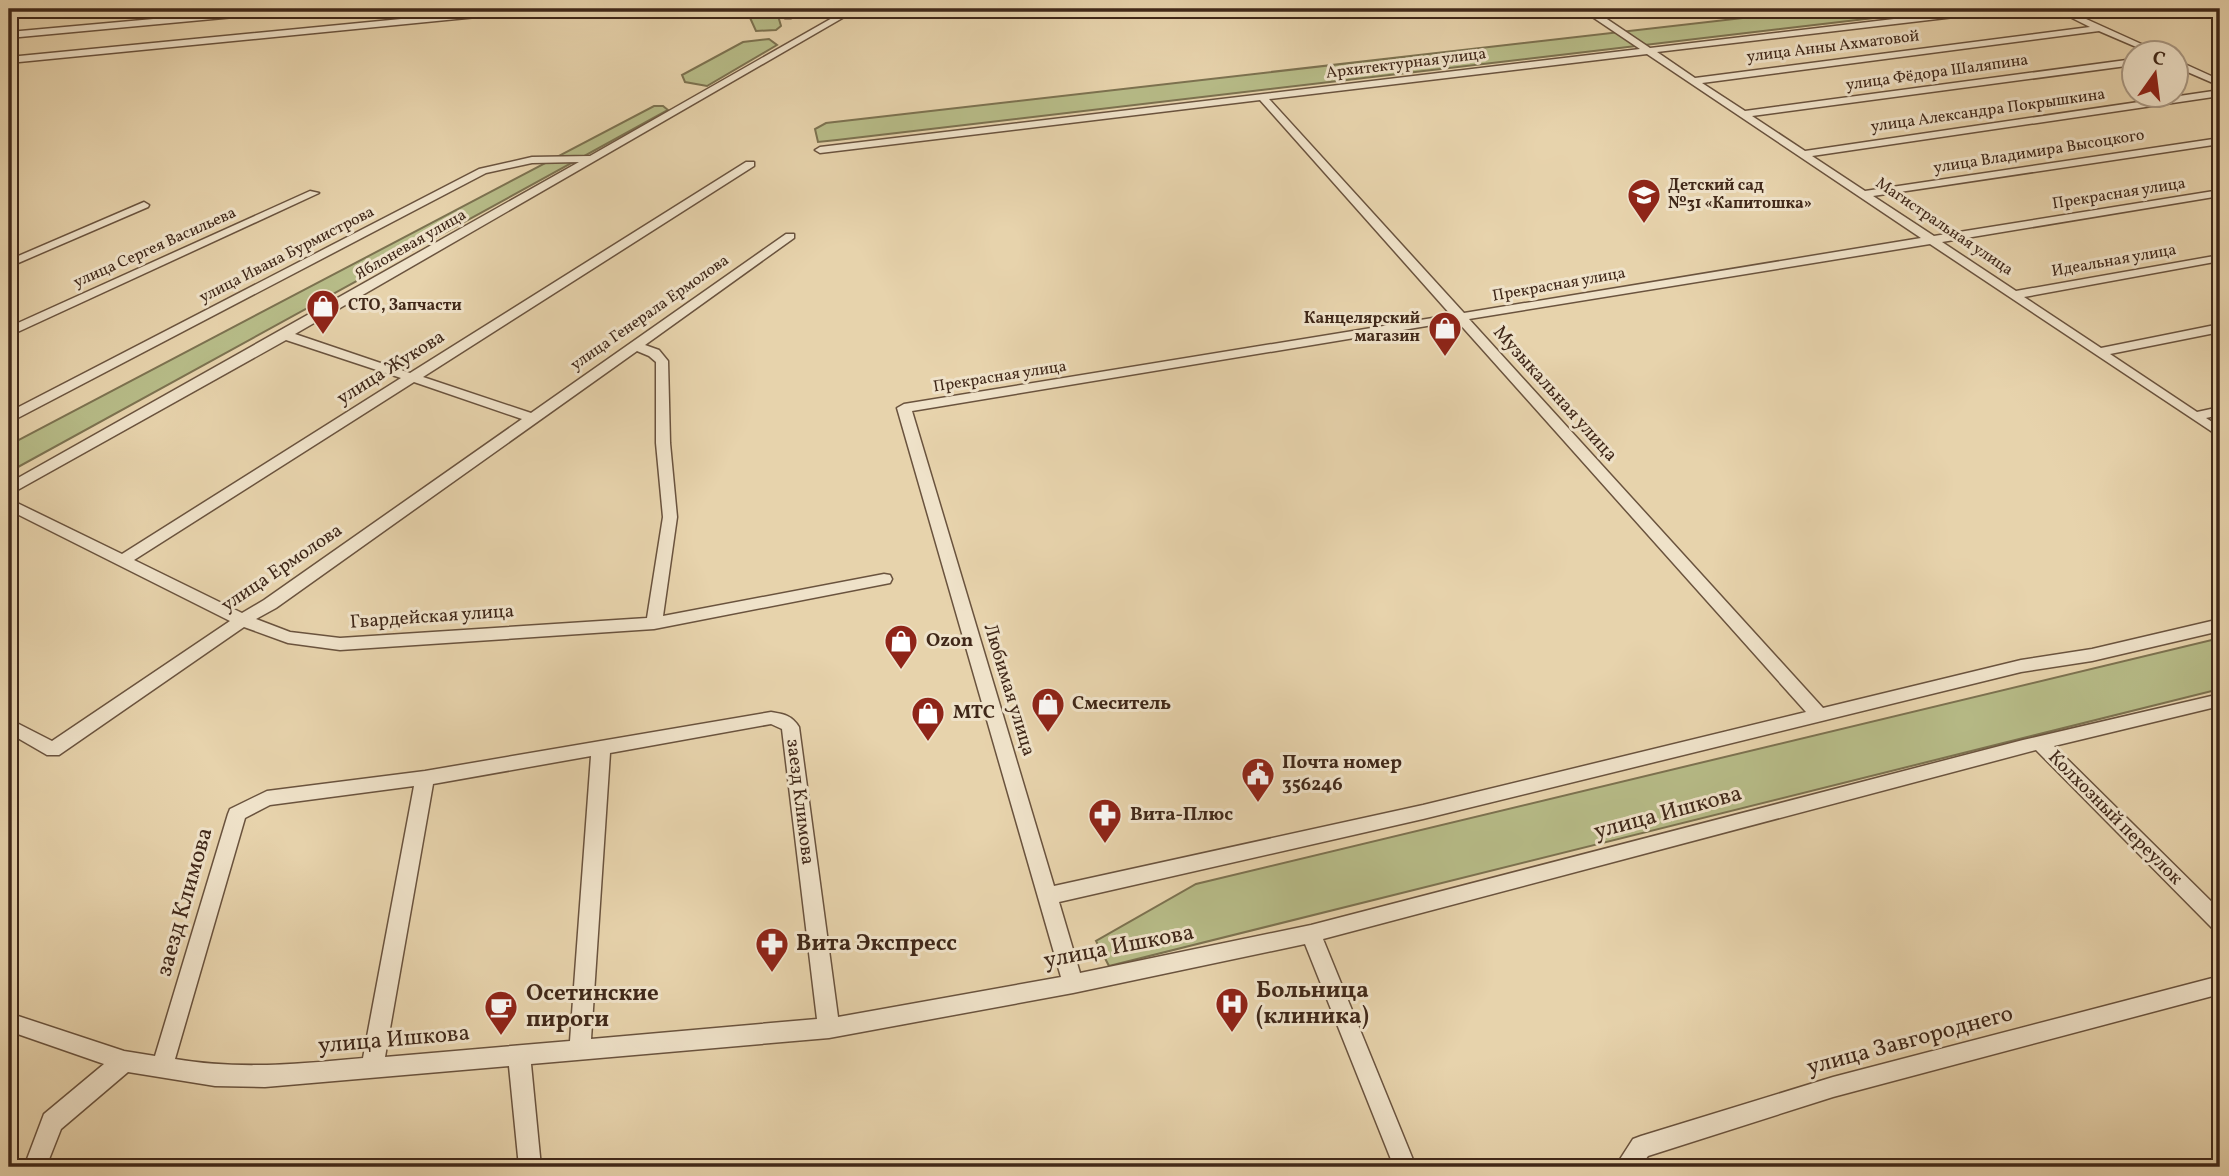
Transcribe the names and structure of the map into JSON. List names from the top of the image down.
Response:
{
  "streets": {
    "street": [
      "улица Анны Ахматовой",
      "Архитектурная улица",
      "улица Фёдора Шаляпина",
      "улица Александра Покрышкина",
      "улица Владимира Высоцкого",
      "Прекрасная улица",
      "Магистральная улица",
      "Яблоневая улица",
      "улица Сергея Васильева",
      "улица Ивана Бурмистрова",
      "Идеальная улица",
      "улица Генерала Ермолова",
      "улица Жукова",
      "Музыкальная улица",
      "улица Ермолова",
      "Гвардейская улица",
      "Любимая улица",
      "заезд Климова",
      "улица Ишкова",
      "Колхозный переулок",
      "улица Завгороднего"
    ]
  },
  "crossings": [
    ["улица Анны Ахматовой", "Магистральная улица"],
    ["Архитектурная улица", "Магистральная улица"],
    ["Архитектурная улица", "Музыкальная улица"],
    ["улица Фёдора Шаляпина", "Магистральная улица"],
    ["улица Александра Покрышкина", "Магистральная улица"],
    ["улица Владимира Высоцкого", "Магистральная улица"],
    ["Прекрасная улица", "Магистральная улица"],
    ["Прекрасная улица", "Музыкальная улица"],
    ["Прекрасная улица", "Любимая улица"],
    ["Магистральная улица", "Идеальная улица"],
    ["Яблоневая улица", "улица Ивана Бурмистрова"],
    ["улица Генерала Ермолова", "улица Ермолова"],
    ["улица Жукова", "Гвардейская улица"],
    ["улица Ермолова", "Гвардейская улица"],
    ["Любимая улица", "улица Ишкова"],
    ["заезд Климова", "улица Ишкова"],
    ["улица Ишкова", "Колхозный переулок"]
  ],
  "places": {
    "school or university": ["Детский сад №31 «Капитошка»"],
    "shop": [
      "СТО, Запчасти",
      "Канцелярский магазин",
      "Ozon",
      "Смеситель",
      "МТС"
    ],
    "public building": ["Почта номер 356246"],
    "pharmacy": ["Вита-Плюс", "Вита Экспресс"],
    "hospital": ["Больница (клиника)"],
    "cafe": ["Осетинские пироги"]
  },
  "north": "top"
}
